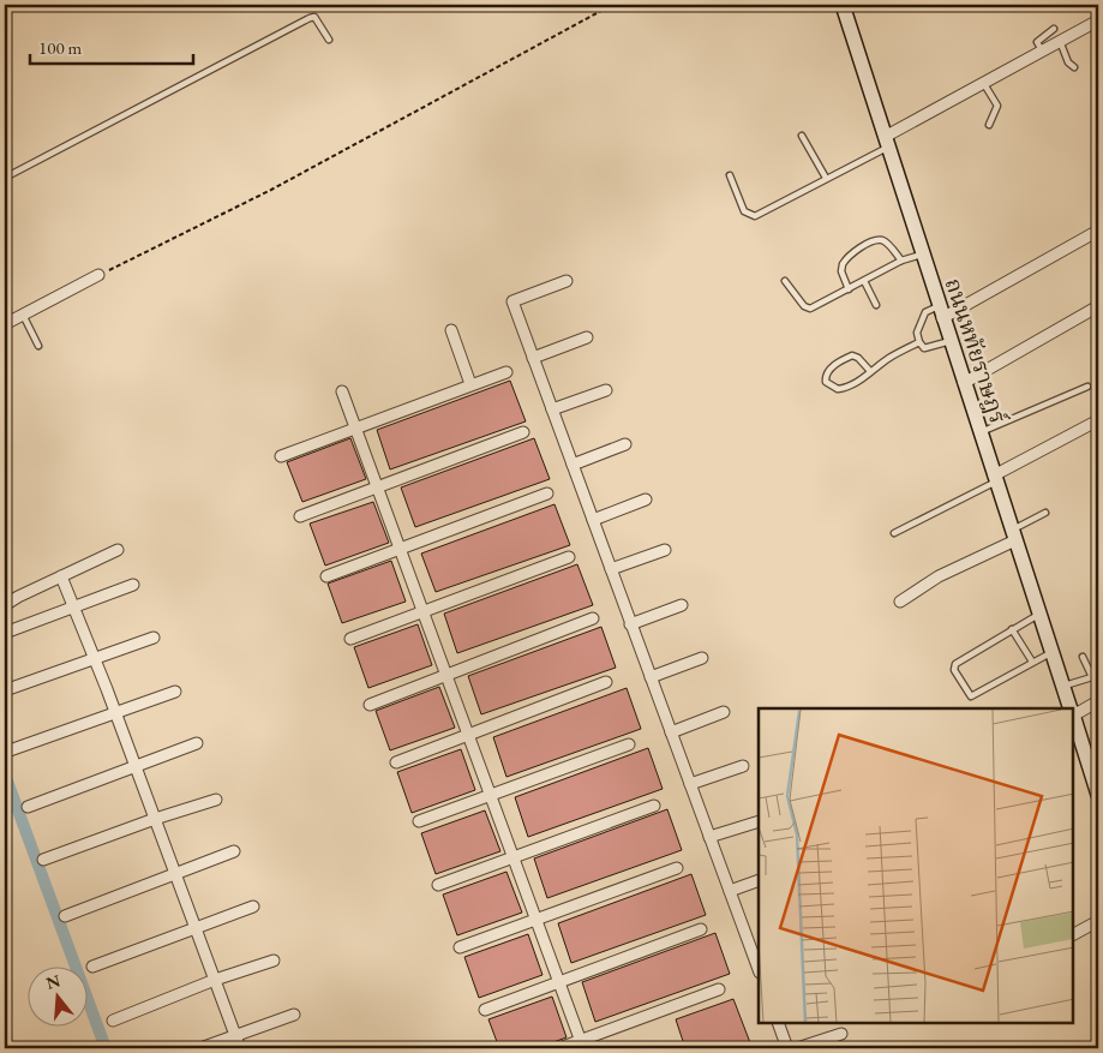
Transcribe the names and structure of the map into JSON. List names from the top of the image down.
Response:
{
  "streets": {
    "main road": ["ถนนหทัยราษฎร์"]
  },
  "scale_bar": "100 m",
  "north": "top"
}
